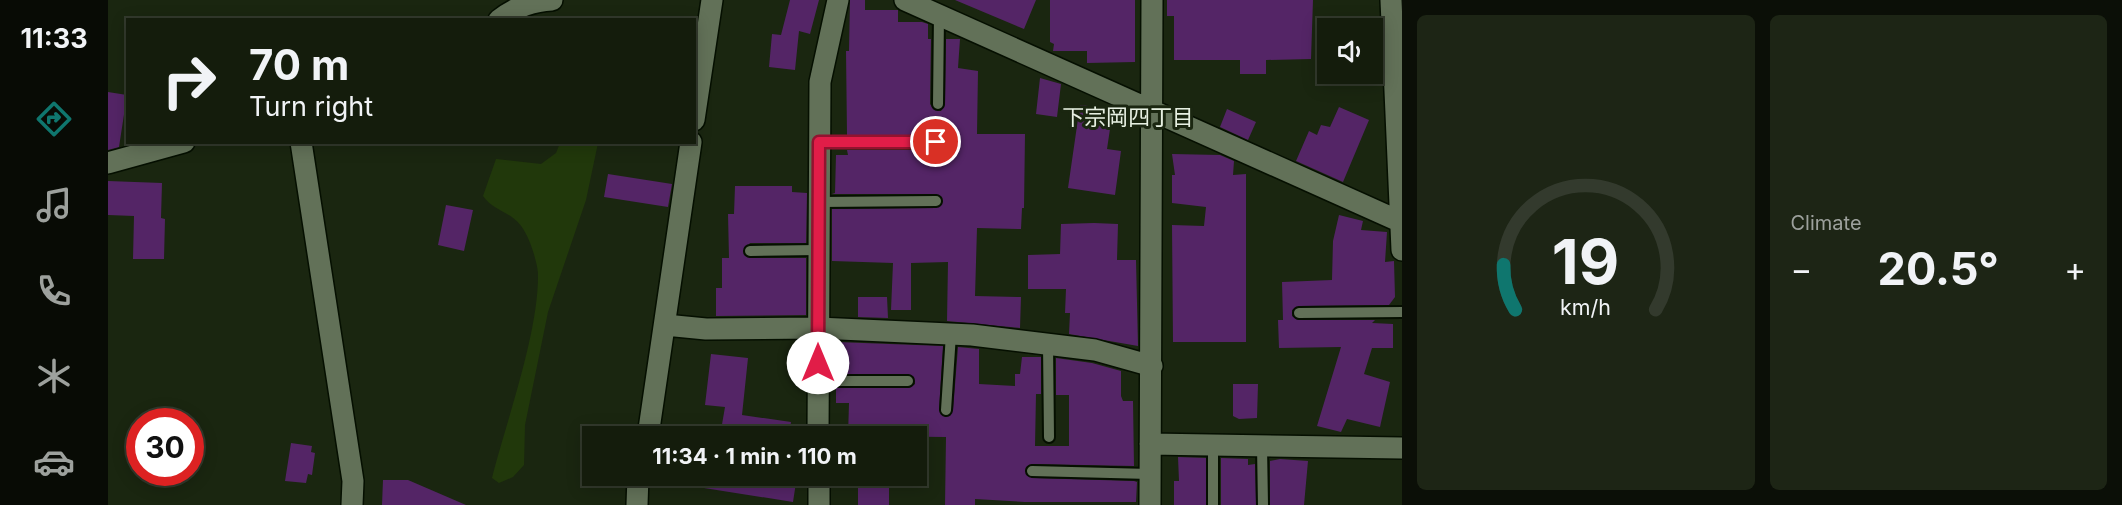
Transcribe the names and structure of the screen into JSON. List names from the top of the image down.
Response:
{
  "districts": ["下宗岡四丁目"],
  "page": {
    "tabs": "11:33",
    "tile": "Climate",
    "turn": ["70 m", "Turn right"],
    "heat": ["−", "20.5°", "+"],
    "limit": "30",
    "trip": "11:34 · 1 min · 110 m",
    "gauge": ["19", "km/h"]
  }
}
